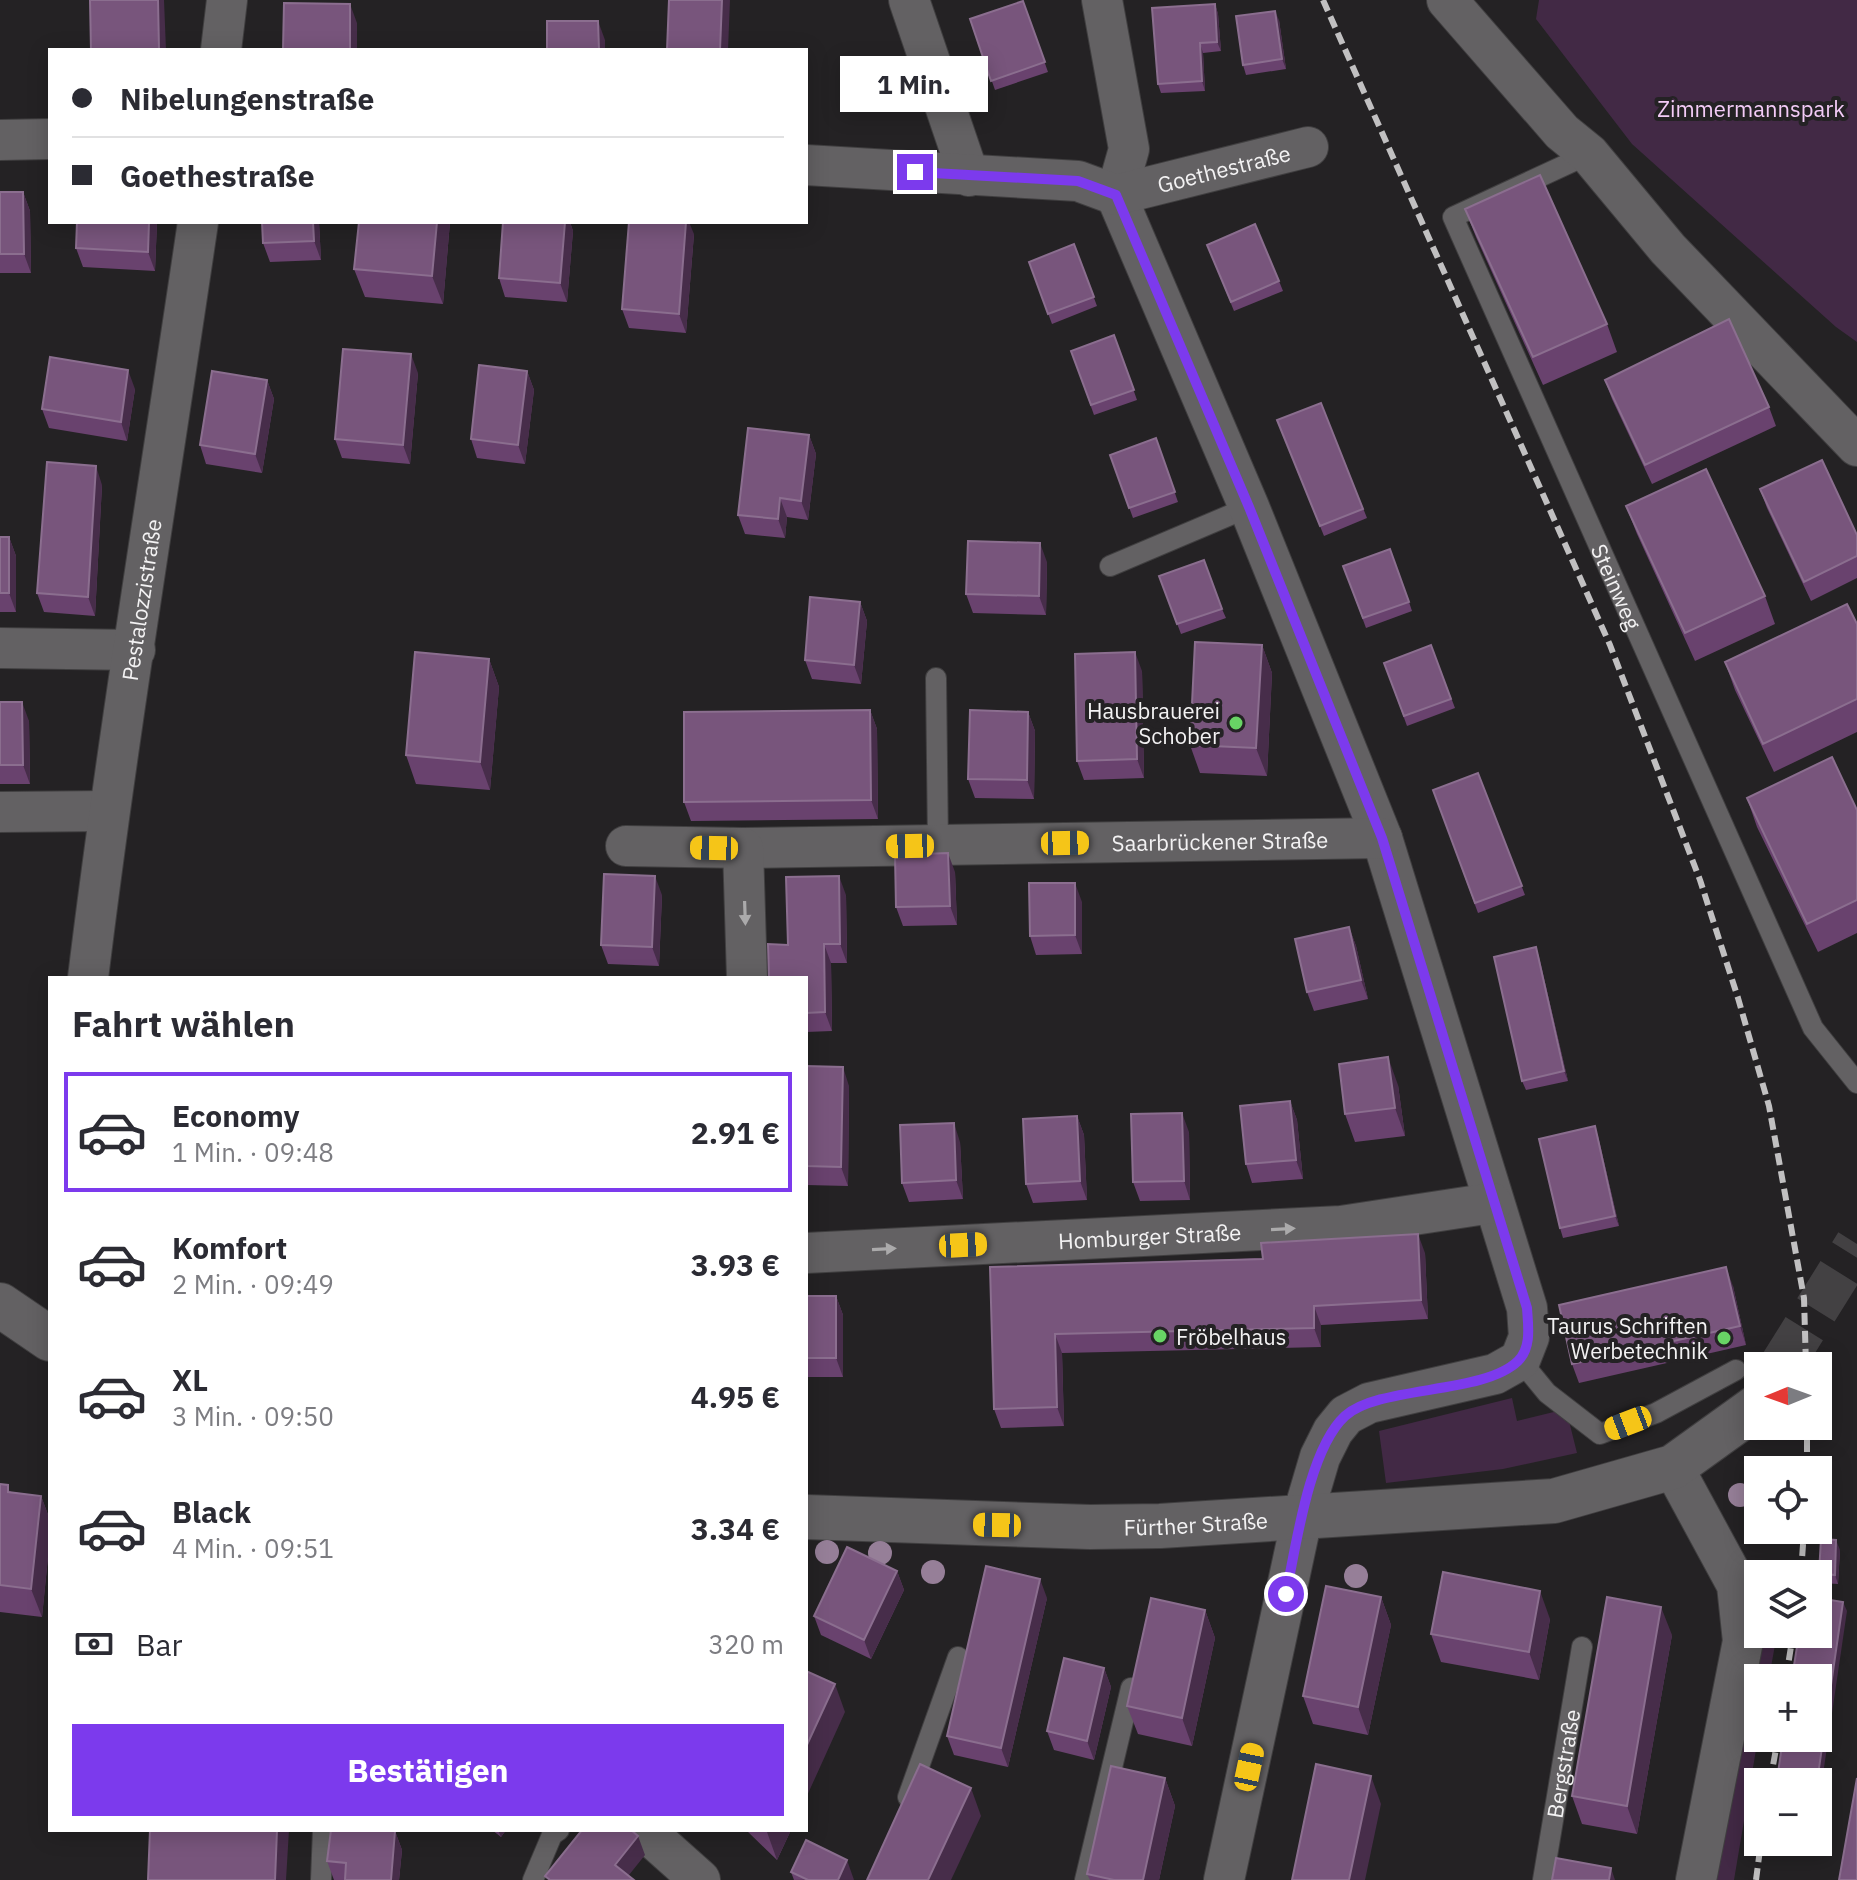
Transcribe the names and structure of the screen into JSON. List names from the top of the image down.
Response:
{
  "streets": {
    "main road": ["Fürther Straße"],
    "street": [
      "Goethestraße",
      "Pestalozzistraße",
      "Saarbrückener Straße",
      "Homburger Straße"
    ],
    "lane": ["Steinweg", "Bergstraße"]
  },
  "one_way": ["Homburger Straße"],
  "parks": ["Zimmermannspark"],
  "places": ["Hausbrauerei Schober", "Fröbelhaus", "Taurus Schriften Werbetechnik"],
  "north": "left",
  "page": {
    "banner": ["Nibelungenstraße", "Goethestraße"],
    "bubble": "1 Min.",
    "heading": "Fahrt wählen",
    "list": [
      {
        "name": "Economy",
        "note": "1 Min. · 09:48",
        "value": "2.91 €"
      },
      {
        "name": "Komfort",
        "note": "2 Min. · 09:49",
        "value": "3.93 €"
      },
      {
        "name": "XL",
        "note": "3 Min. · 09:50",
        "value": "4.95 €"
      },
      {
        "name": "Black",
        "note": "4 Min. · 09:51",
        "value": "3.34 €"
      }
    ],
    "map_buttons": ["+", "−"],
    "pay": ["Bar", "320 m"],
    "buttons": "Bestätigen"
  }
}
